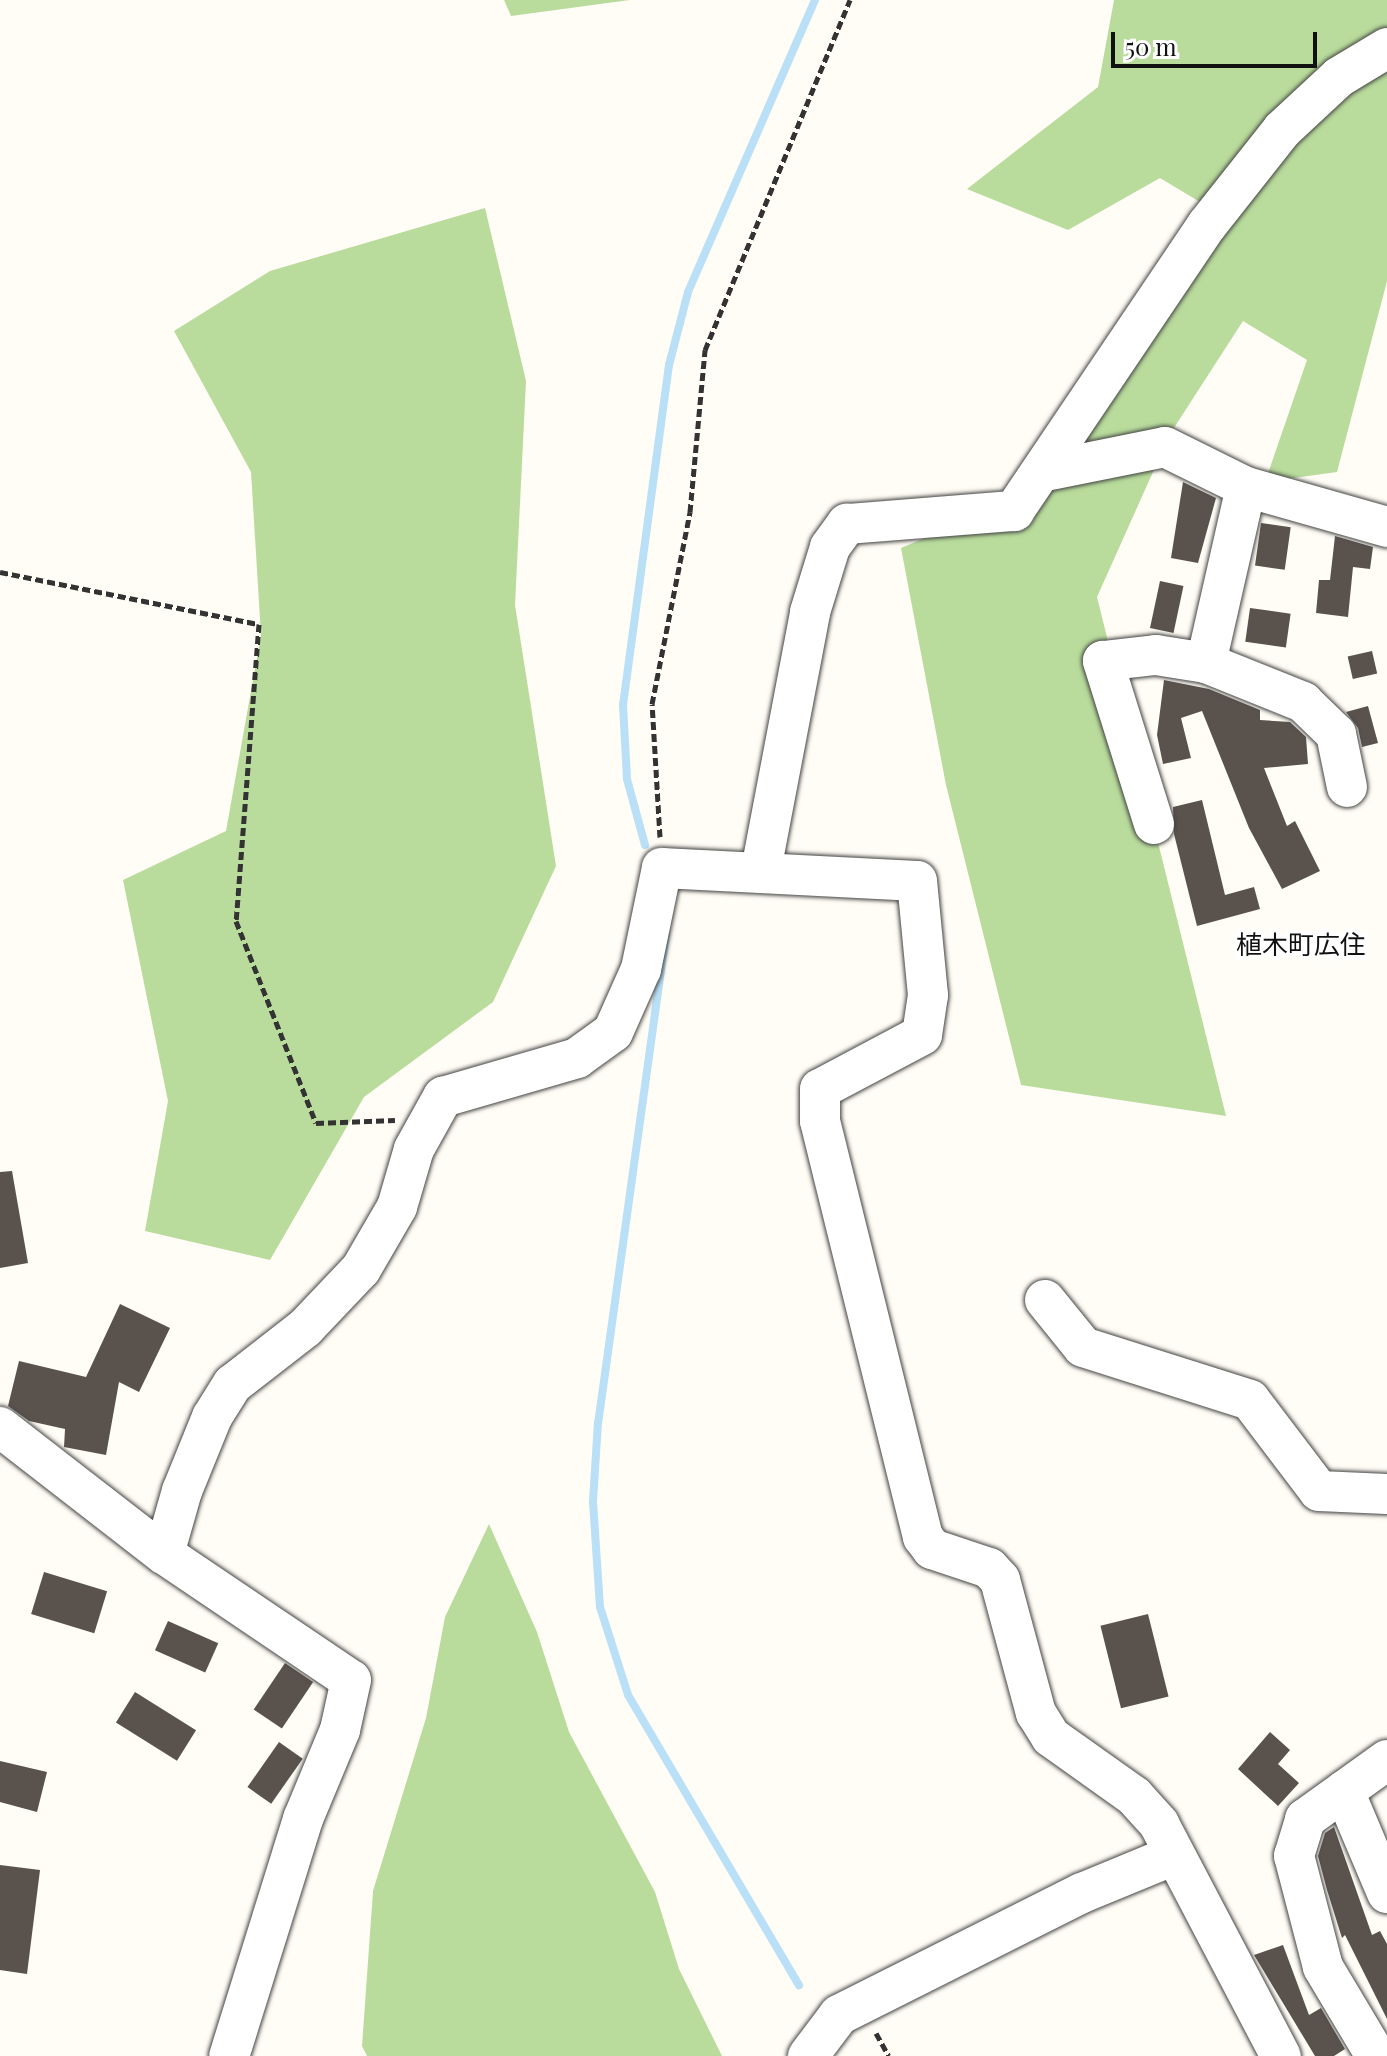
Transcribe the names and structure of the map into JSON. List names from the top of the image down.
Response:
{
  "districts": ["植木町広住"],
  "scale_bar": "50 m"
}
